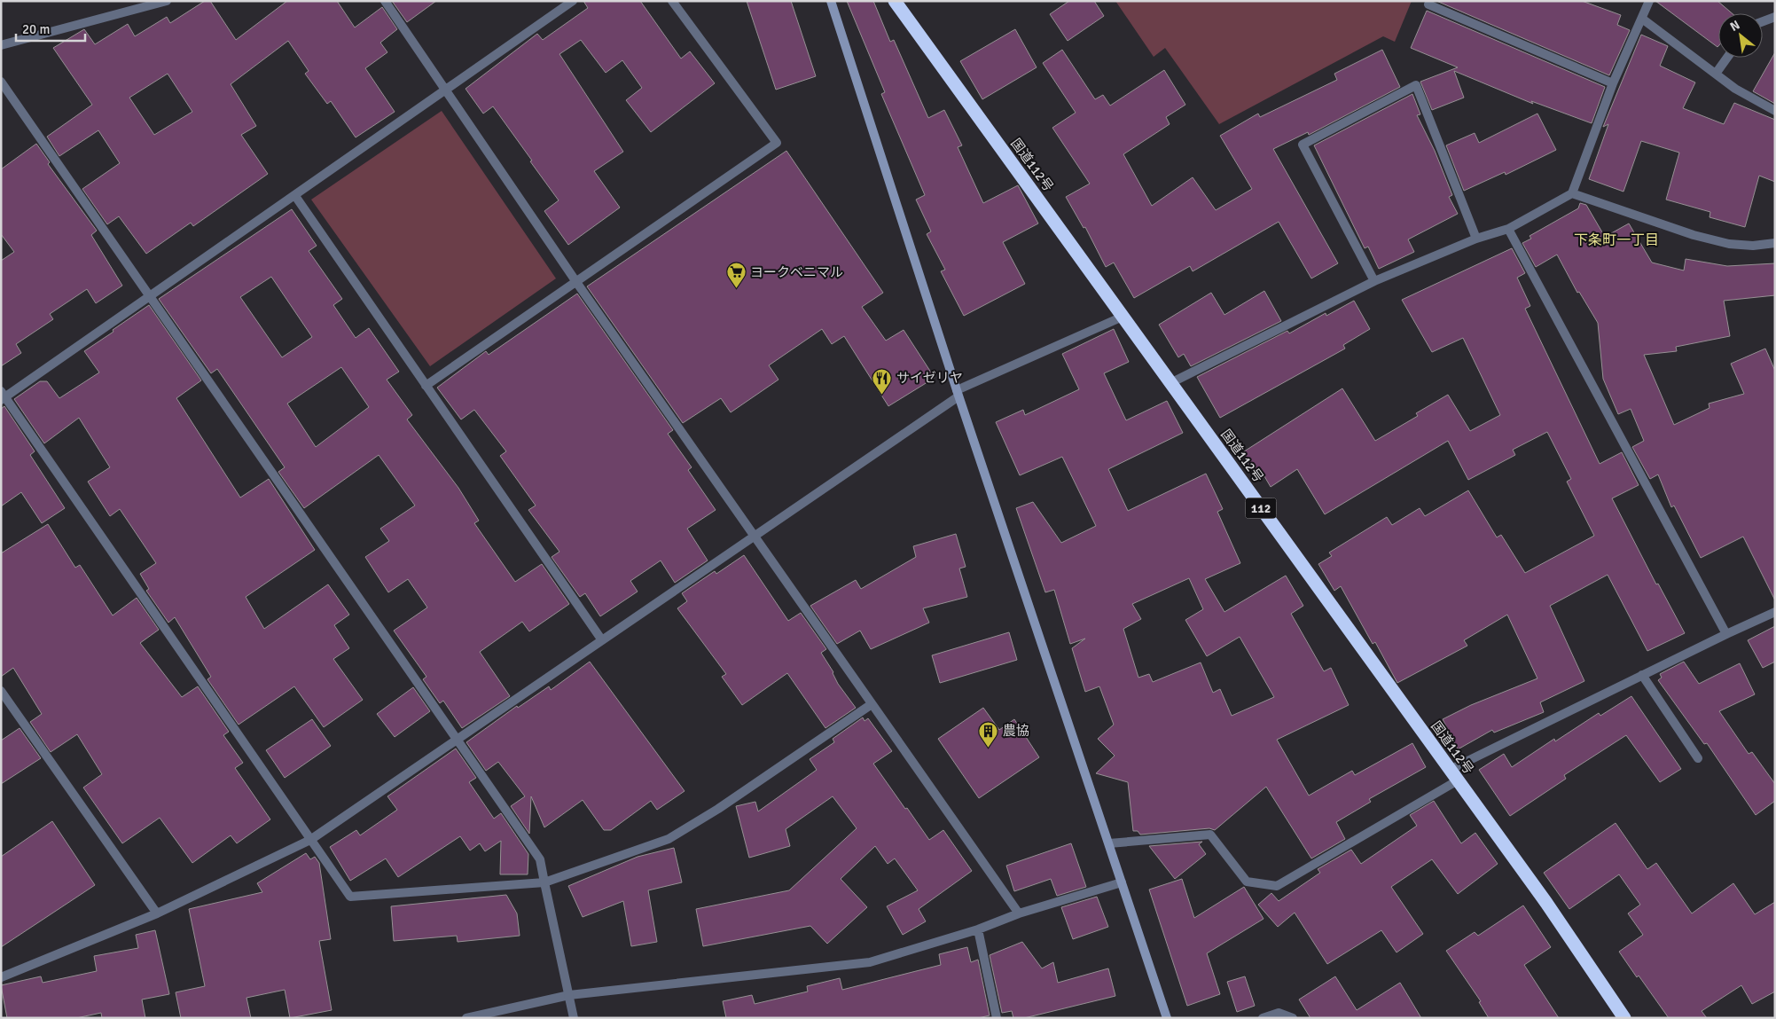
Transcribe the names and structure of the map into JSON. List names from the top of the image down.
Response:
{
  "streets": {
    "highway": ["国道112号", "112"]
  },
  "districts": ["下条町一丁目"],
  "places": {
    "supermarket": ["ヨークベニマル"],
    "restaurant": ["サイゼリヤ"],
    "building": ["農協"]
  },
  "scale_bar": "20 m",
  "north": "top left"
}
